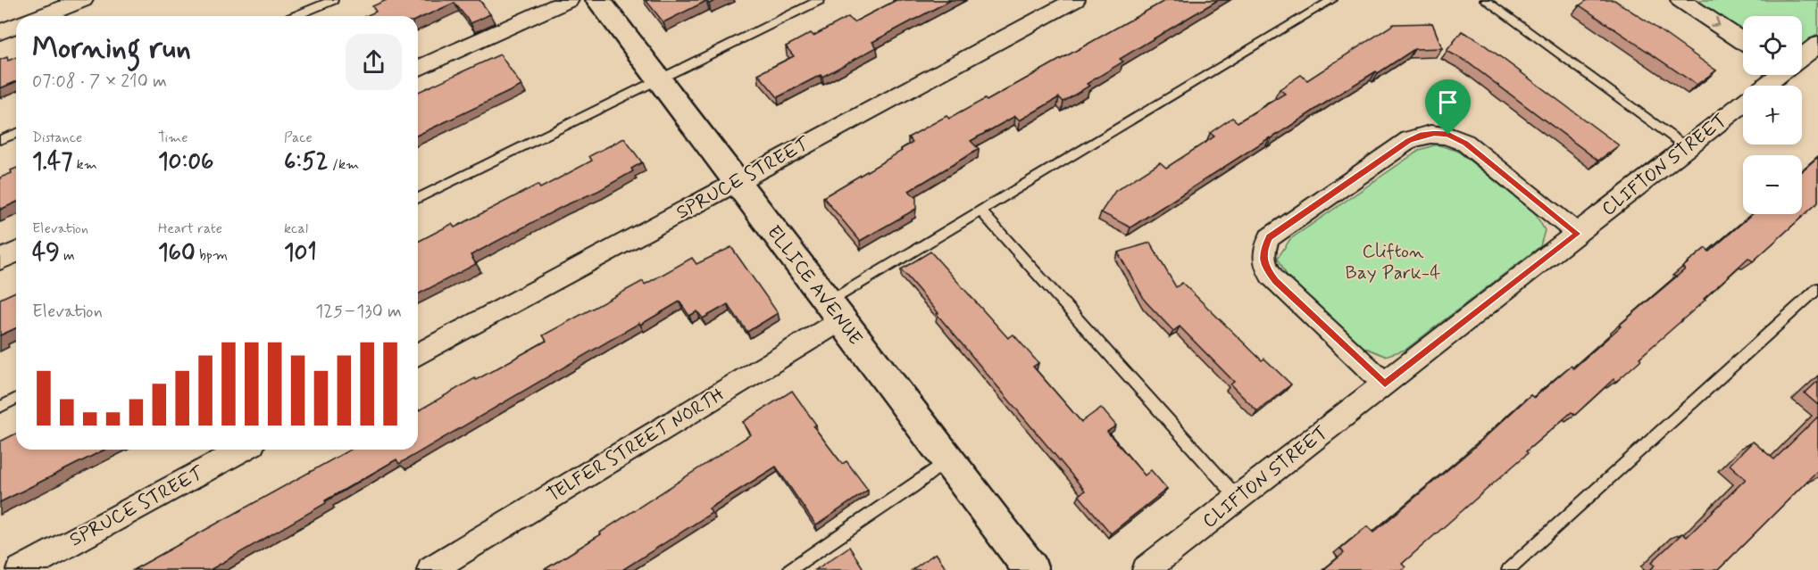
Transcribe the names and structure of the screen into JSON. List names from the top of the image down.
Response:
{
  "streets": {
    "main road": ["ELLICE AVENUE"],
    "street": ["CLIFTON STREET", "SPRUCE STREET", "TELFER STREET NORTH"]
  },
  "crossings": [
    ["SPRUCE STREET", "ELLICE AVENUE"],
    ["ELLICE AVENUE", "TELFER STREET NORTH"]
  ],
  "parks": ["Clifton Bay Park-4"],
  "page": {
    "map_buttons": ["+", "−"],
    "heading": ["Morning run", "07:08 · 7 × 210 m"],
    "stats": [
      ["Distance", "1.47 km"],
      ["Time", "10:06"],
      ["Pace", "6:52 /km"],
      ["Elevation", "49 m"],
      ["Heart rate", "160 bpm"],
      ["kcal", "101"]
    ],
    "chart": ["Elevation", "125–130 m"]
  }
}
